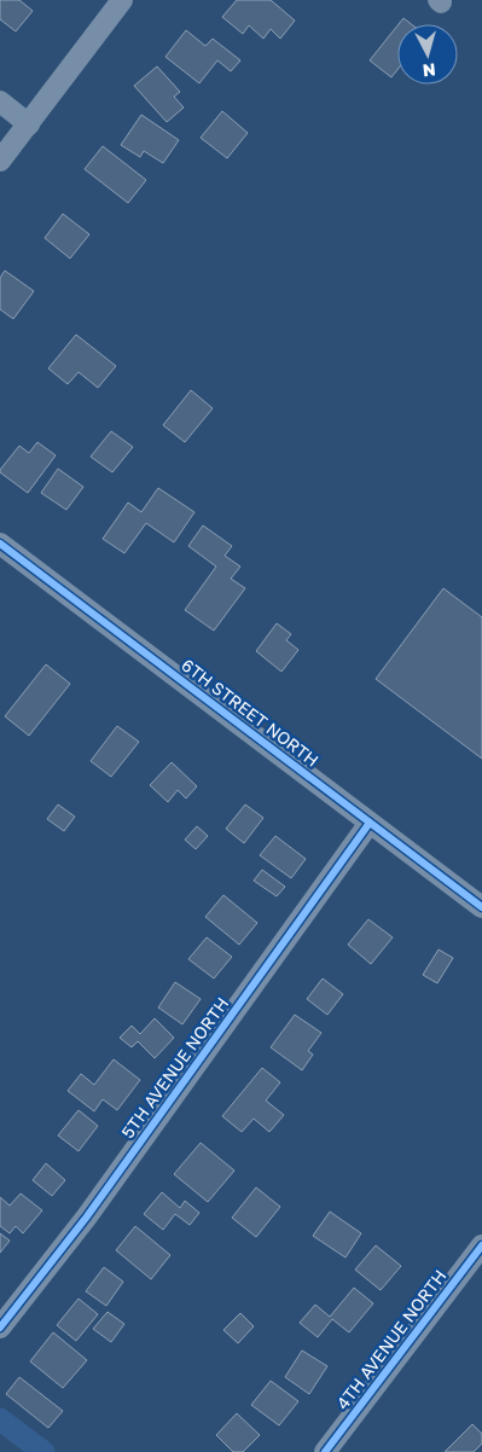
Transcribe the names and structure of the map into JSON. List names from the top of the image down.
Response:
{
  "streets": {
    "street": ["6TH STREET NORTH", "5TH AVENUE NORTH", "4TH AVENUE NORTH"]
  },
  "crossings": [
    ["6TH STREET NORTH", "5TH AVENUE NORTH"]
  ],
  "north": "bottom"
}
